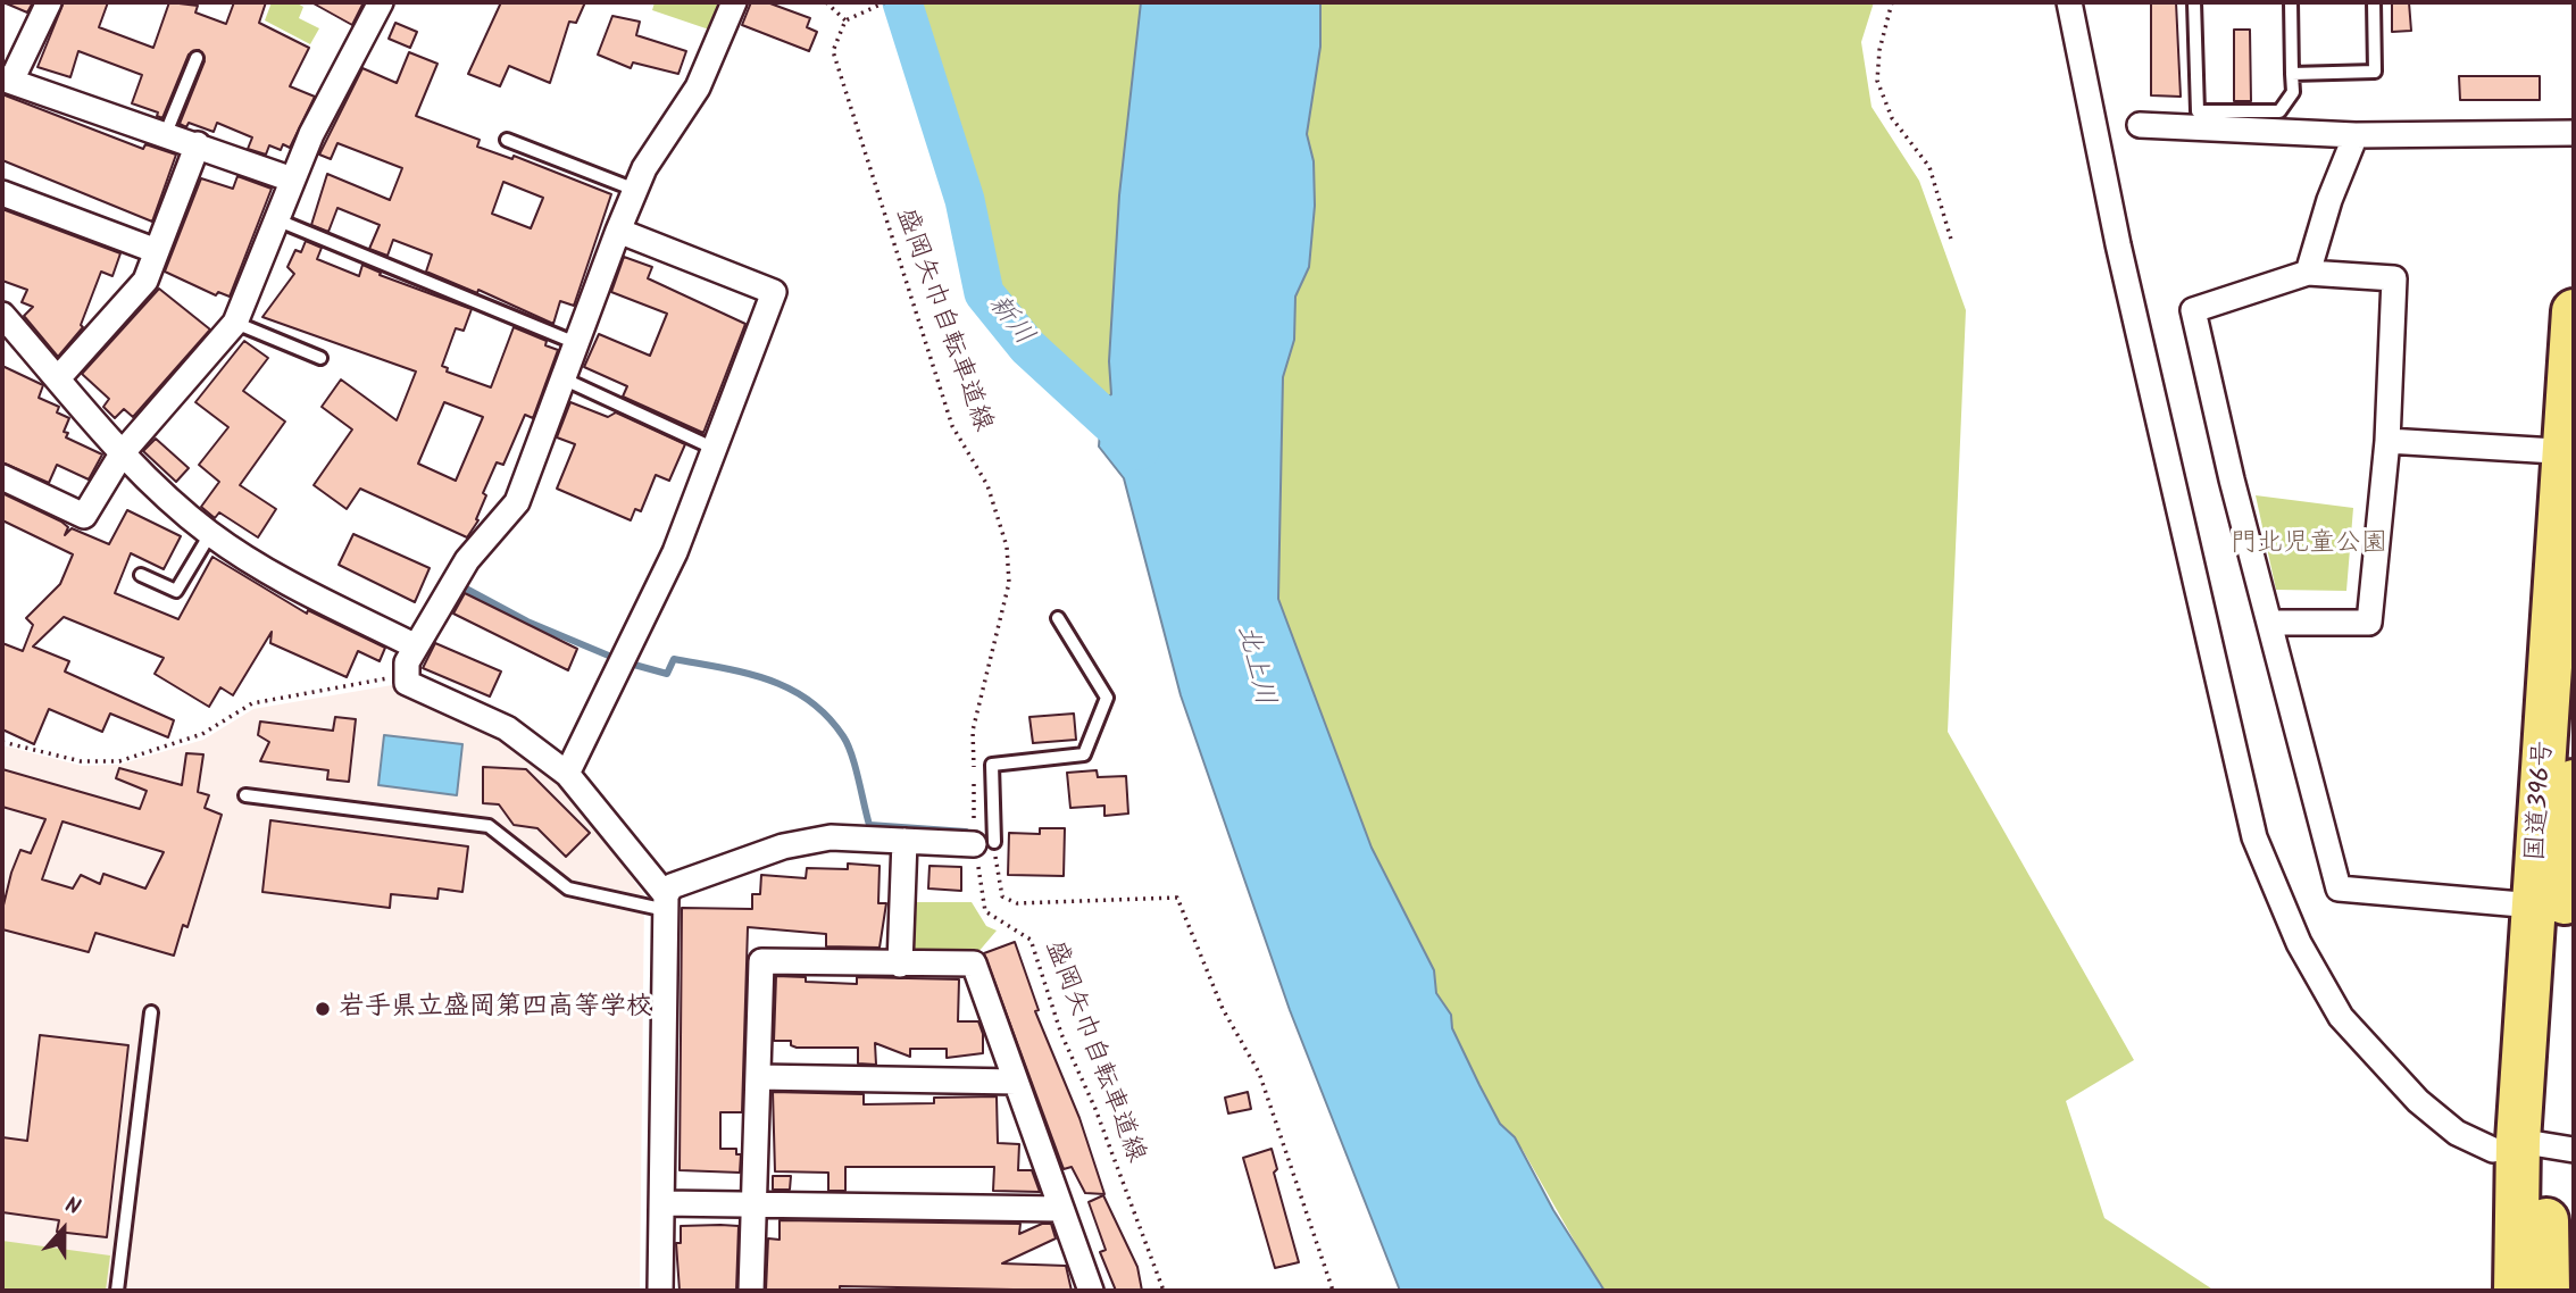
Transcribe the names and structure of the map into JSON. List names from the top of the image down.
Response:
{
  "streets": {
    "highway": ["国道396号"],
    "path": ["盛岡矢巾自転車道線"]
  },
  "water": ["新川", "北上川"],
  "parks": ["門北児童公園"],
  "places": ["岩手県立盛岡第四高等学校"],
  "north": "top"
}
